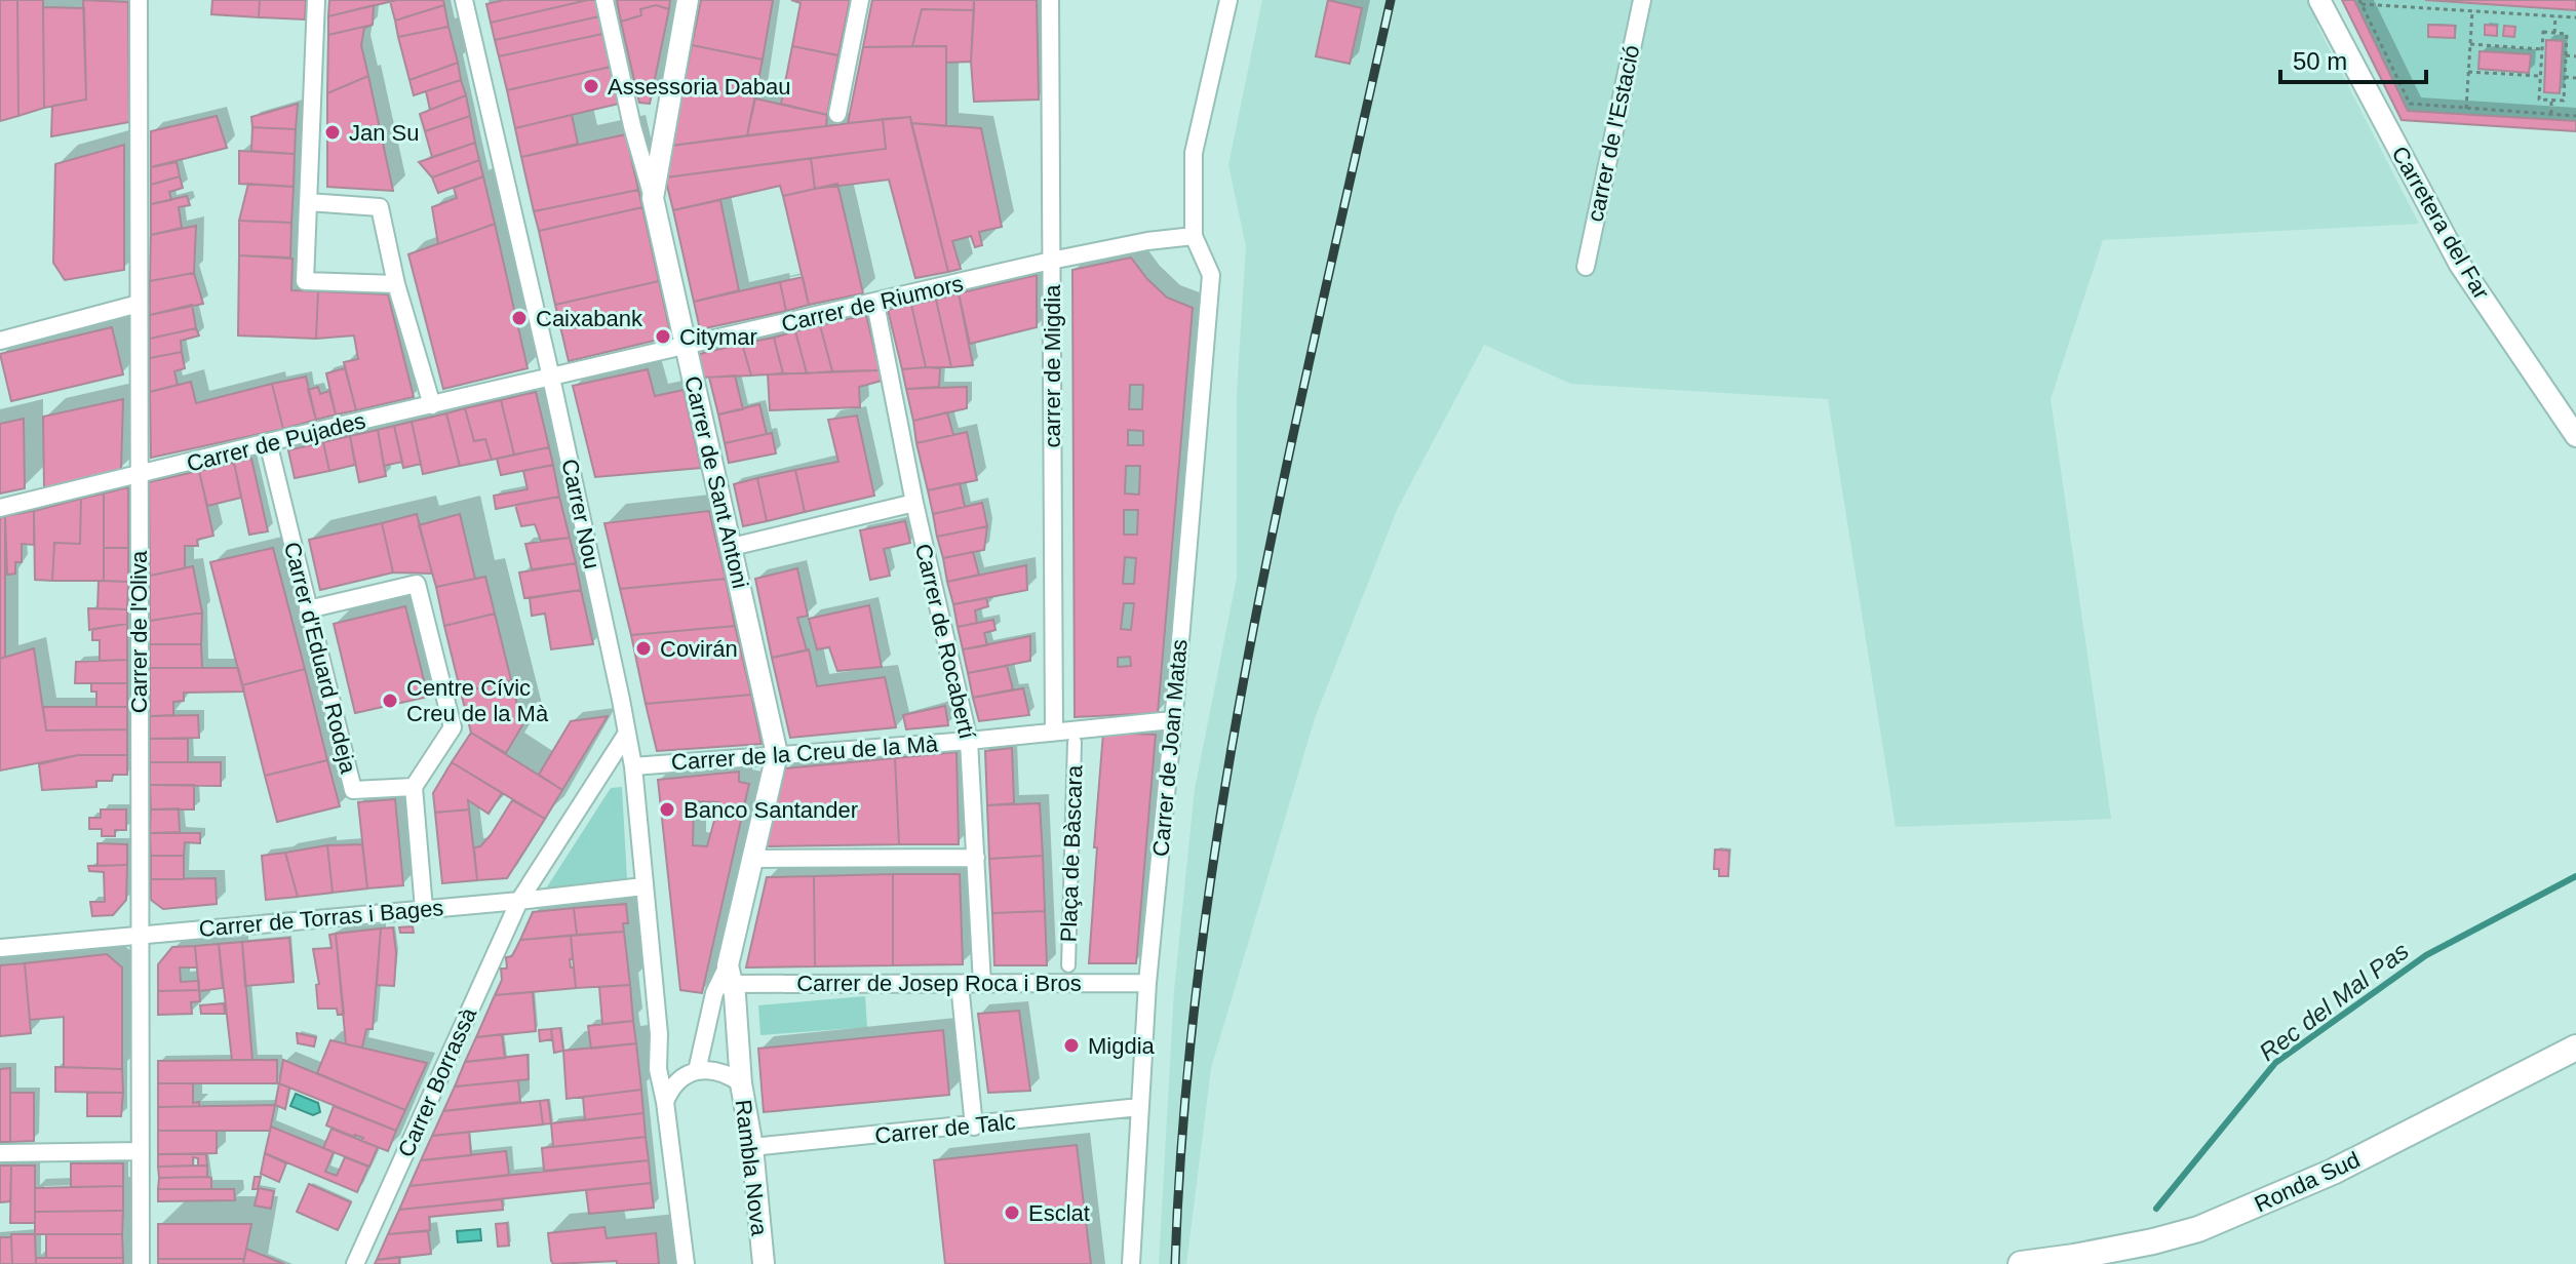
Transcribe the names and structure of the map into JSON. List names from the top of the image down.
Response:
{
  "streets": {
    "main road": ["Ronda Sud"],
    "street": [
      "carrer de l'Estació",
      "Carretera del Far",
      "Carrer de Riumors",
      "carrer de Migdia",
      "Carrer de Pujades",
      "Carrer de Sant Antoni",
      "Carrer Nou",
      "Carrer de l'Oliva",
      "Carrer de Rocabertí",
      "Carrer d'Eduard Rodeja",
      "Carrer de Joan Matas",
      "Carrer de la Creu de la Mà",
      "Plaça de Bàscara",
      "Carrer de Torras i Bages",
      "Carrer de Josep Roca i Bros",
      "Carrer Borrassà",
      "Carrer de Talc",
      "Rambla Nova"
    ]
  },
  "crossings": [
    ["Carrer de Riumors", "carrer de Migdia"],
    ["Carrer de Riumors", "Carrer de Pujades"],
    ["Carrer de Riumors", "Carrer de Sant Antoni"],
    ["Carrer de Riumors", "Carrer Nou"],
    ["Carrer de Riumors", "Carrer de Rocabertí"],
    ["Carrer de Riumors", "Carrer de Joan Matas"],
    ["carrer de Migdia", "Carrer de la Creu de la Mà"],
    ["Carrer de Pujades", "Carrer Nou"],
    ["Carrer de Pujades", "Carrer de l'Oliva"],
    ["Carrer de Pujades", "Carrer d'Eduard Rodeja"],
    ["Carrer de Sant Antoni", "Carrer Nou"],
    ["Carrer de Sant Antoni", "Carrer de la Creu de la Mà"],
    ["Carrer de Sant Antoni", "Carrer de Josep Roca i Bros"],
    ["Carrer de Sant Antoni", "Rambla Nova"],
    ["Carrer Nou", "Carrer de la Creu de la Mà"],
    ["Carrer Nou", "Carrer de Torras i Bages"],
    ["Carrer Nou", "Carrer Borrassà"],
    ["Carrer Nou", "Rambla Nova"],
    ["Carrer de l'Oliva", "Carrer de Torras i Bages"],
    ["Carrer de Rocabertí", "Carrer de la Creu de la Mà"],
    ["Carrer de Rocabertí", "Carrer de Josep Roca i Bros"],
    ["Carrer de Joan Matas", "Carrer de la Creu de la Mà"],
    ["Carrer de Joan Matas", "Carrer de Josep Roca i Bros"],
    ["Carrer de Joan Matas", "Carrer de Talc"],
    ["Carrer de Torras i Bages", "Carrer Borrassà"],
    ["Carrer de Talc", "Rambla Nova"]
  ],
  "water": ["Rec del Mal Pas"],
  "places": [
    "Assessoria Dabau",
    "Jan Su",
    "Caixabank",
    "Citymar",
    "Covirán",
    "Centre Cívic Creu de la Mà",
    "Banco Santander",
    "Migdia",
    "Esclat"
  ],
  "scale_bar": "50 m"
}
